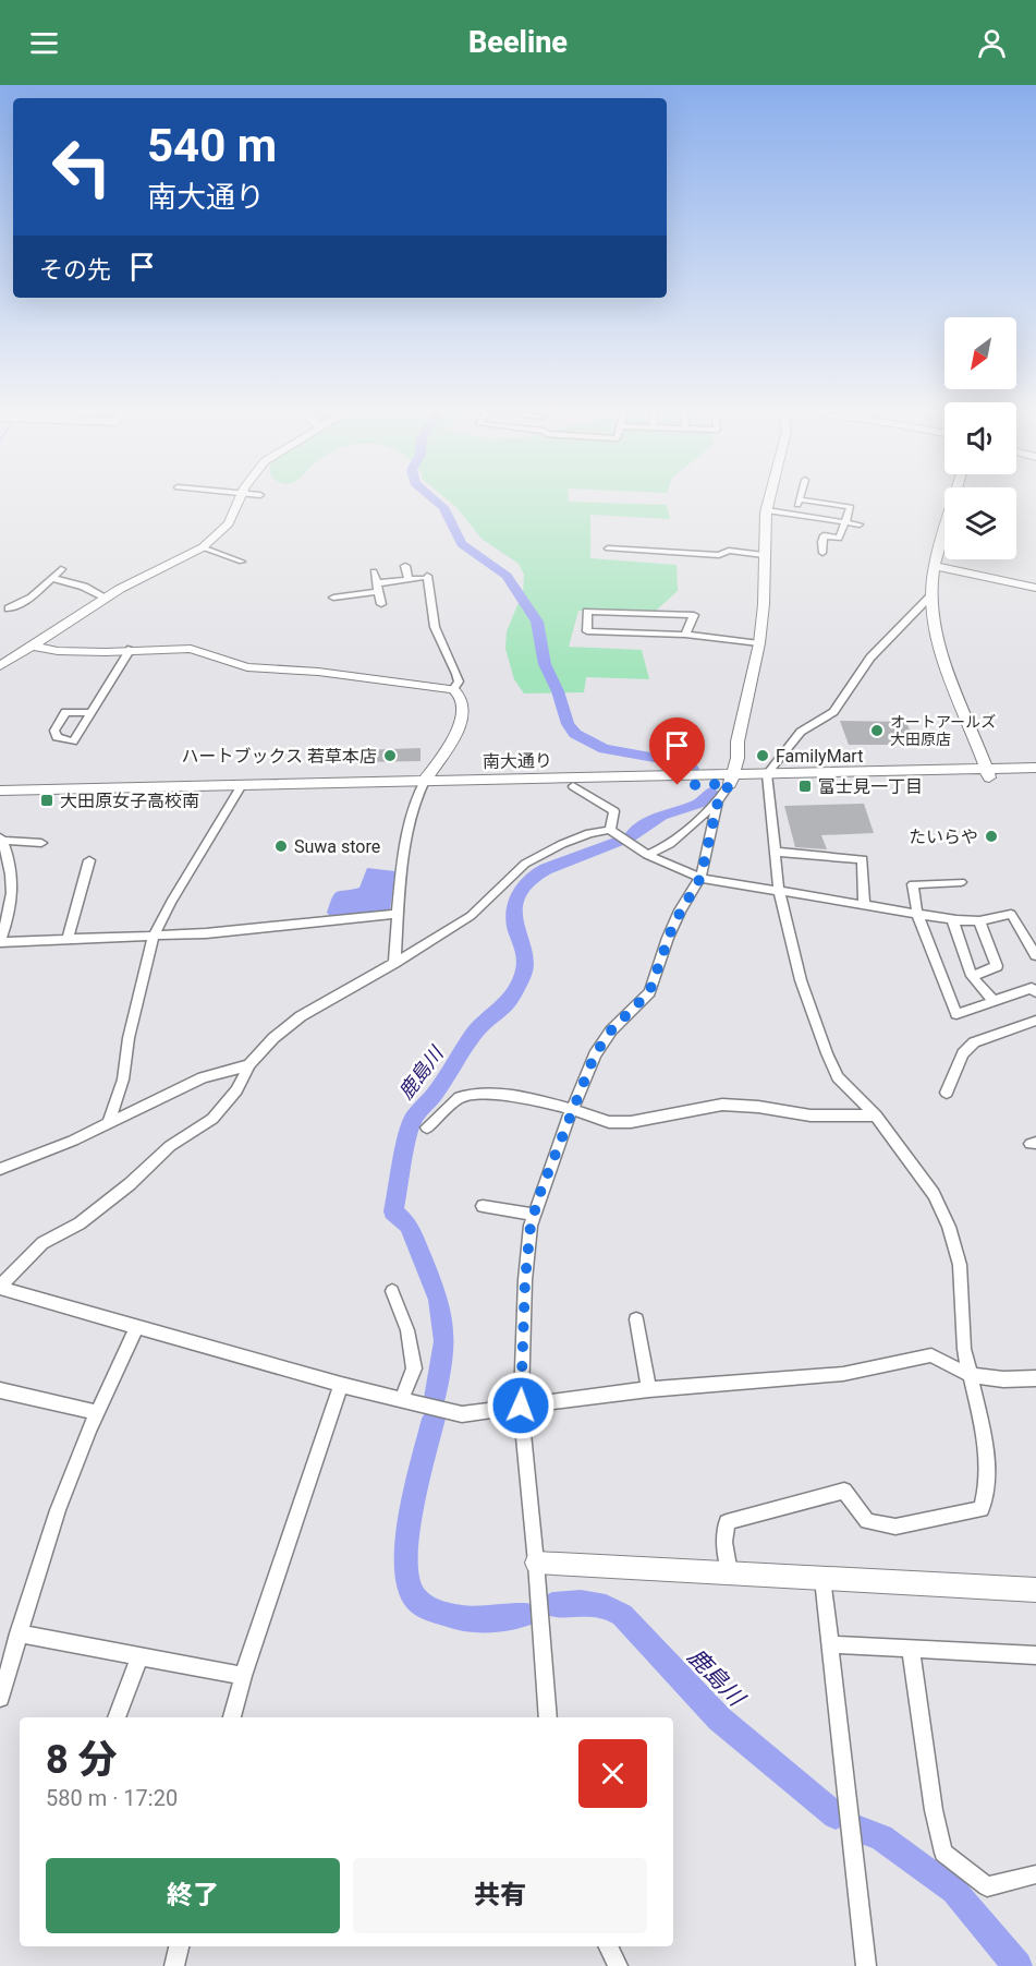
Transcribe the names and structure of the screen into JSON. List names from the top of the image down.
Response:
{
  "streets": {
    "street": ["南大通り"]
  },
  "water": ["鹿島川"],
  "places": {
    "other": [
      "オートアールズ 大田原店",
      "ハートブックス 若草本店",
      "FamilyMart",
      "たいらや",
      "Suwa store"
    ],
    "transit": ["富士見一丁目", "大田原女子高校南"]
  },
  "north": "bottom left",
  "page": {
    "header": "Beeline",
    "turn": ["540 m", "南大通り"],
    "then": "その先",
    "heading": ["8 分", "580 m · 17:20"],
    "buttons": ["終了", "共有"]
  }
}
